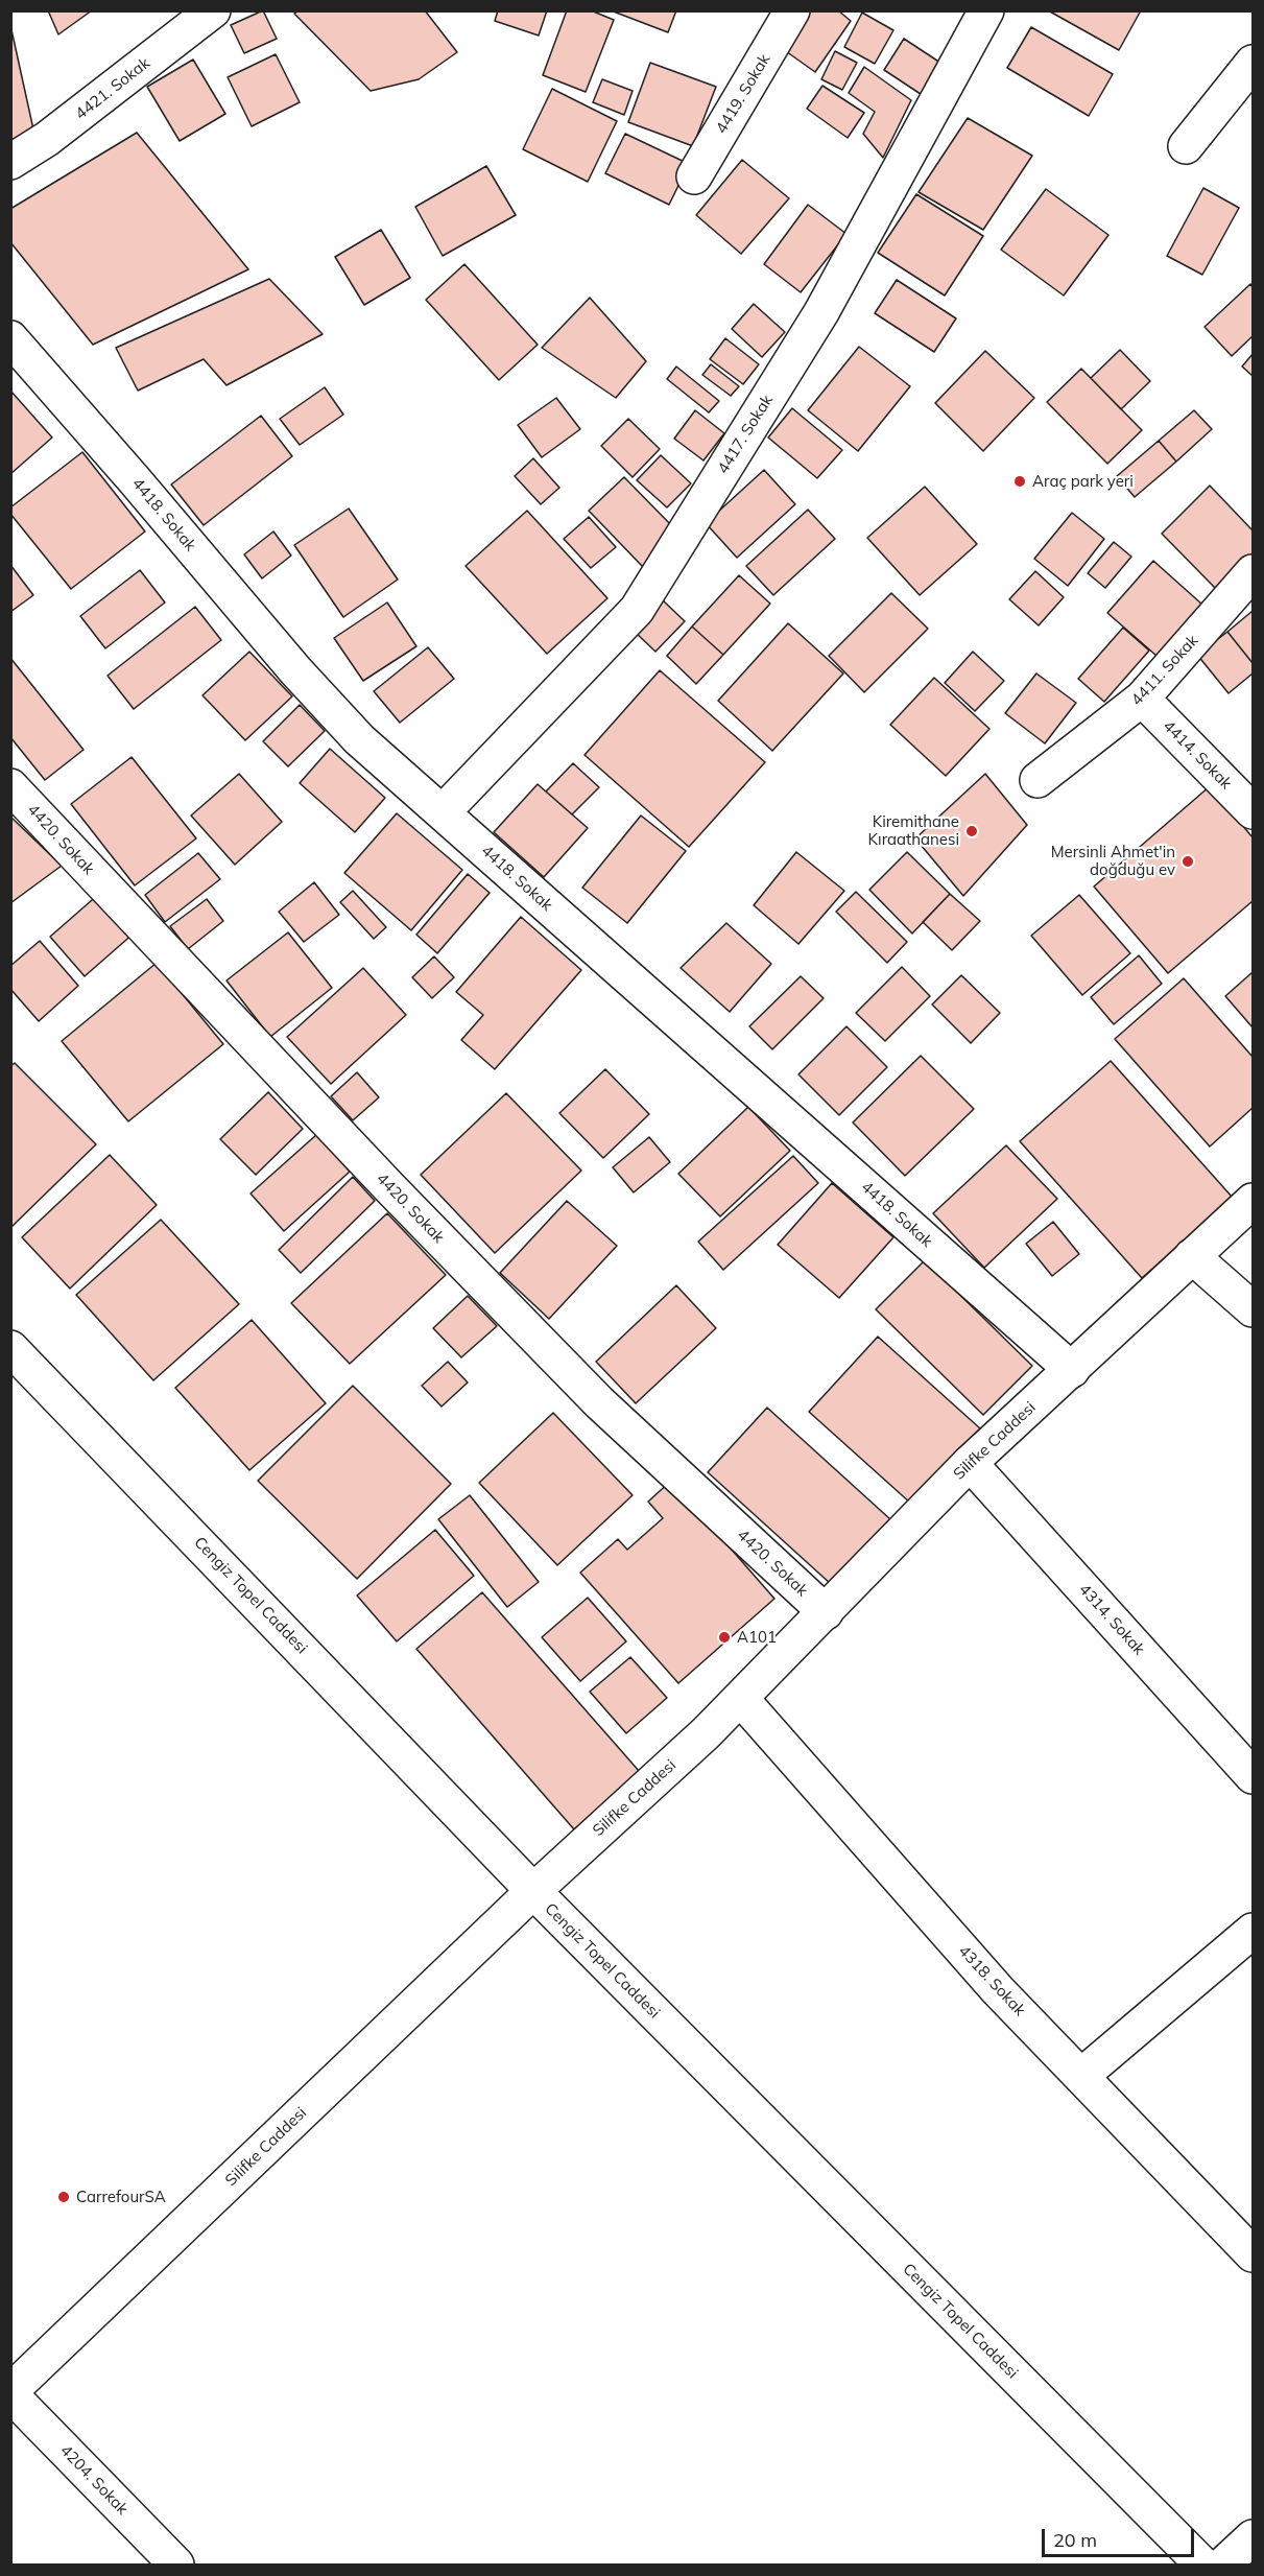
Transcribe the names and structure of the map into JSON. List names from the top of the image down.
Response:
{
  "streets": {
    "street": [
      "4421. Sokak",
      "4419. Sokak",
      "4417. Sokak",
      "4418. Sokak",
      "4411. Sokak",
      "4414. Sokak",
      "4420. Sokak",
      "Silifke Caddesi",
      "Cengiz Topel Caddesi",
      "4314. Sokak",
      "4318. Sokak",
      "4204. Sokak"
    ]
  },
  "crossings": [
    ["4417. Sokak", "4418. Sokak"],
    ["4418. Sokak", "Silifke Caddesi"],
    ["4411. Sokak", "4414. Sokak"],
    ["4420. Sokak", "Silifke Caddesi"],
    ["Silifke Caddesi", "Cengiz Topel Caddesi"],
    ["Silifke Caddesi", "4314. Sokak"],
    ["Silifke Caddesi", "4318. Sokak"],
    ["Silifke Caddesi", "4204. Sokak"]
  ],
  "places": [
    "Araç park yeri",
    "Kiremithane Kıraathanesi",
    "Mersinli Ahmet'in doğduğu ev",
    "A101",
    "CarrefourSA"
  ],
  "scale_bar": "20 m"
}
